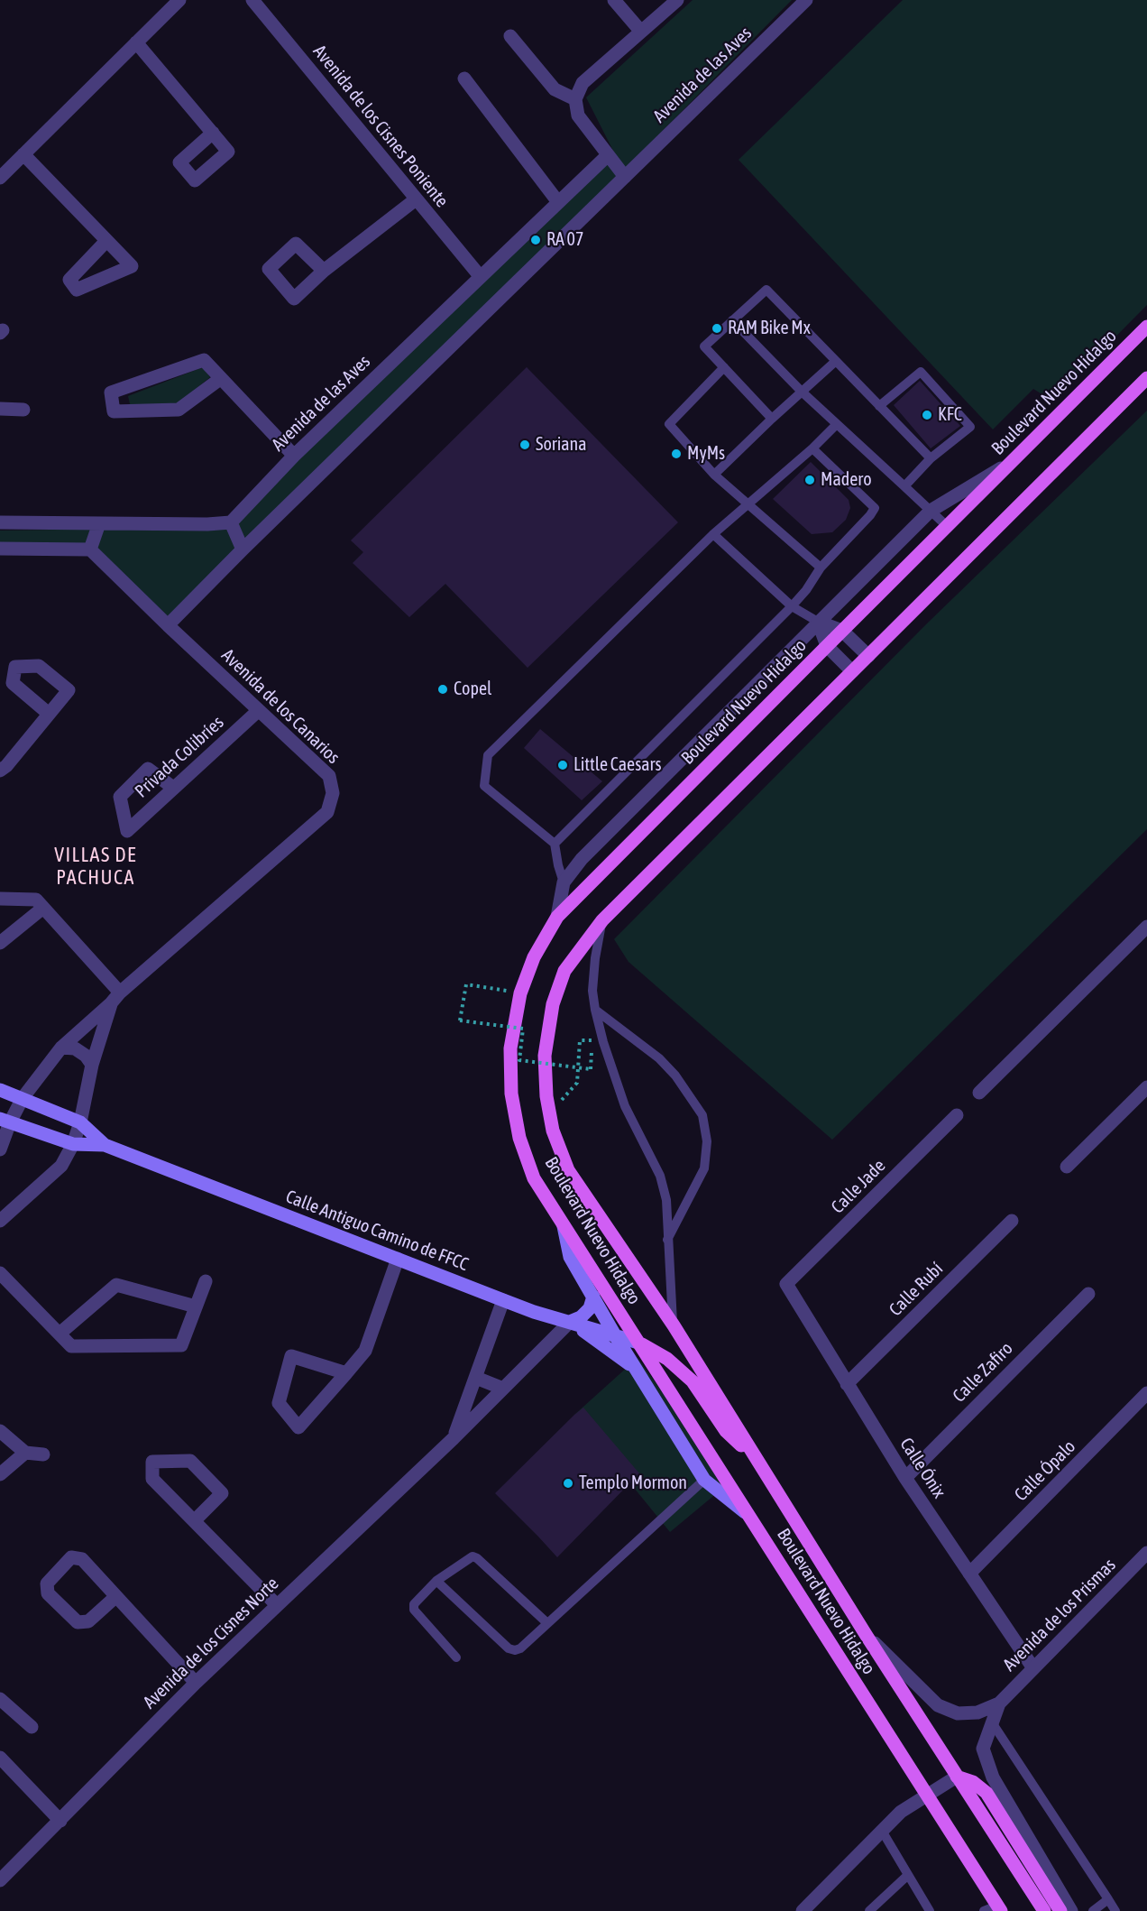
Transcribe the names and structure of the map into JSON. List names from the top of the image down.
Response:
{
  "streets": {
    "main road": ["Boulevard Nuevo Hidalgo", "Calle Antiguo Camino de FFCC"],
    "street": [
      "Avenida de las Aves",
      "Avenida de los Cisnes Poniente",
      "Avenida de los Canarios",
      "Privada Colibríes",
      "Calle Jade",
      "Calle Rubí",
      "Calle Zafiro",
      "Calle Ónix",
      "Calle Ópalo",
      "Avenida de los Prismas",
      "Avenida de los Cisnes Norte"
    ]
  },
  "crossings": [
    ["Avenida de las Aves", "Avenida de los Cisnes Poniente"],
    ["Avenida de las Aves", "Avenida de los Canarios"],
    ["Boulevard Nuevo Hidalgo", "Calle Antiguo Camino de FFCC"],
    ["Boulevard Nuevo Hidalgo", "Avenida de los Prismas"],
    ["Avenida de los Canarios", "Privada Colibríes"],
    ["Avenida de los Canarios", "Calle Antiguo Camino de FFCC"],
    ["Calle Jade", "Calle Ónix"],
    ["Calle Antiguo Camino de FFCC", "Avenida de los Cisnes Norte"],
    ["Calle Rubí", "Calle Ónix"],
    ["Calle Zafiro", "Calle Ónix"],
    ["Calle Ónix", "Calle Ópalo"],
    ["Calle Ónix", "Avenida de los Prismas"]
  ],
  "districts": ["VILLAS DE PACHUCA"],
  "places": [
    "RA 07",
    "RAM Bike Mx",
    "KFC",
    "Soriana",
    "MyMs",
    "Madero",
    "Copel",
    "Little Caesars",
    "Templo Mormon"
  ]
}
